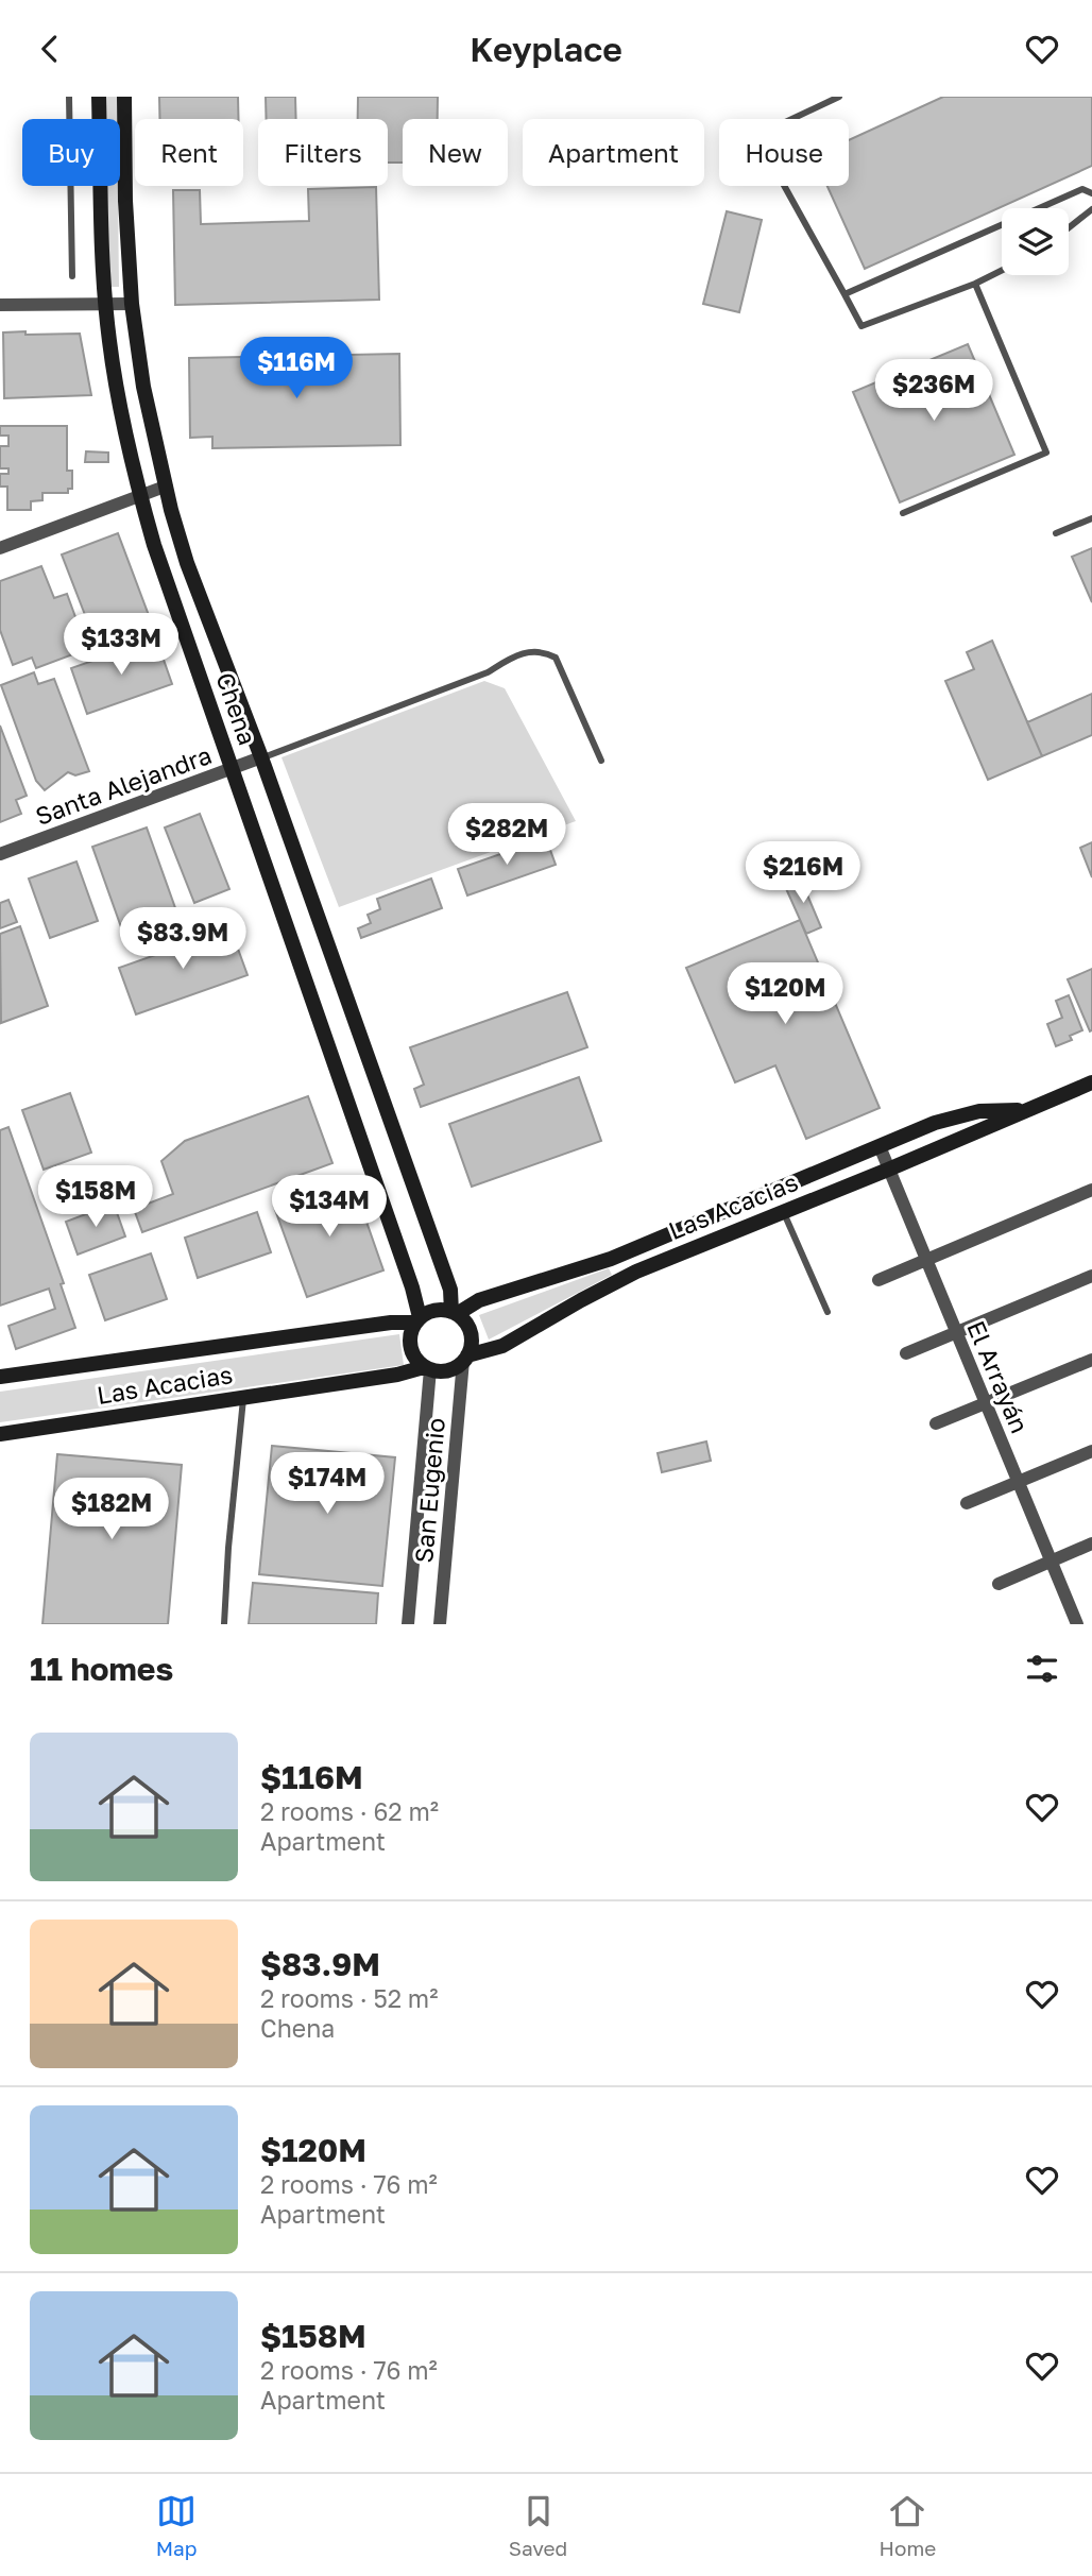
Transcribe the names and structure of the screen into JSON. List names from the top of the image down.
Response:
{
  "streets": {
    "street": [
      "Chena",
      "Santa Alejandra",
      "Las Acacias",
      "El Arrayán",
      "San Eugenio"
    ]
  },
  "crossings": [
    ["Chena", "Santa Alejandra"],
    ["Chena", "Las Acacias"],
    ["Chena", "San Eugenio"],
    ["Las Acacias", "El Arrayán"],
    ["Las Acacias", "San Eugenio"]
  ],
  "page": {
    "header": "Keyplace",
    "chip": [
      "Buy",
      "Rent",
      "Filters",
      "New",
      "Apartment",
      "House"
    ],
    "price": [
      "$116M",
      "$236M",
      "$133M",
      "$282M",
      "$216M",
      "$83.9M",
      "$120M",
      "$158M",
      "$134M",
      "$174M",
      "$182M"
    ],
    "heading": "11 homes",
    "list": [
      {
        "name": "$116M",
        "note": "2 rooms · 62 m² · Apartment"
      },
      {
        "name": "$83.9M",
        "note": "2 rooms · 52 m² · Chena"
      },
      {
        "name": "$120M",
        "note": "2 rooms · 76 m² · Apartment"
      },
      {
        "name": "$158M",
        "note": "2 rooms · 76 m² · Apartment"
      }
    ],
    "tabs": ["Map", "Saved", "Home"]
  }
}
